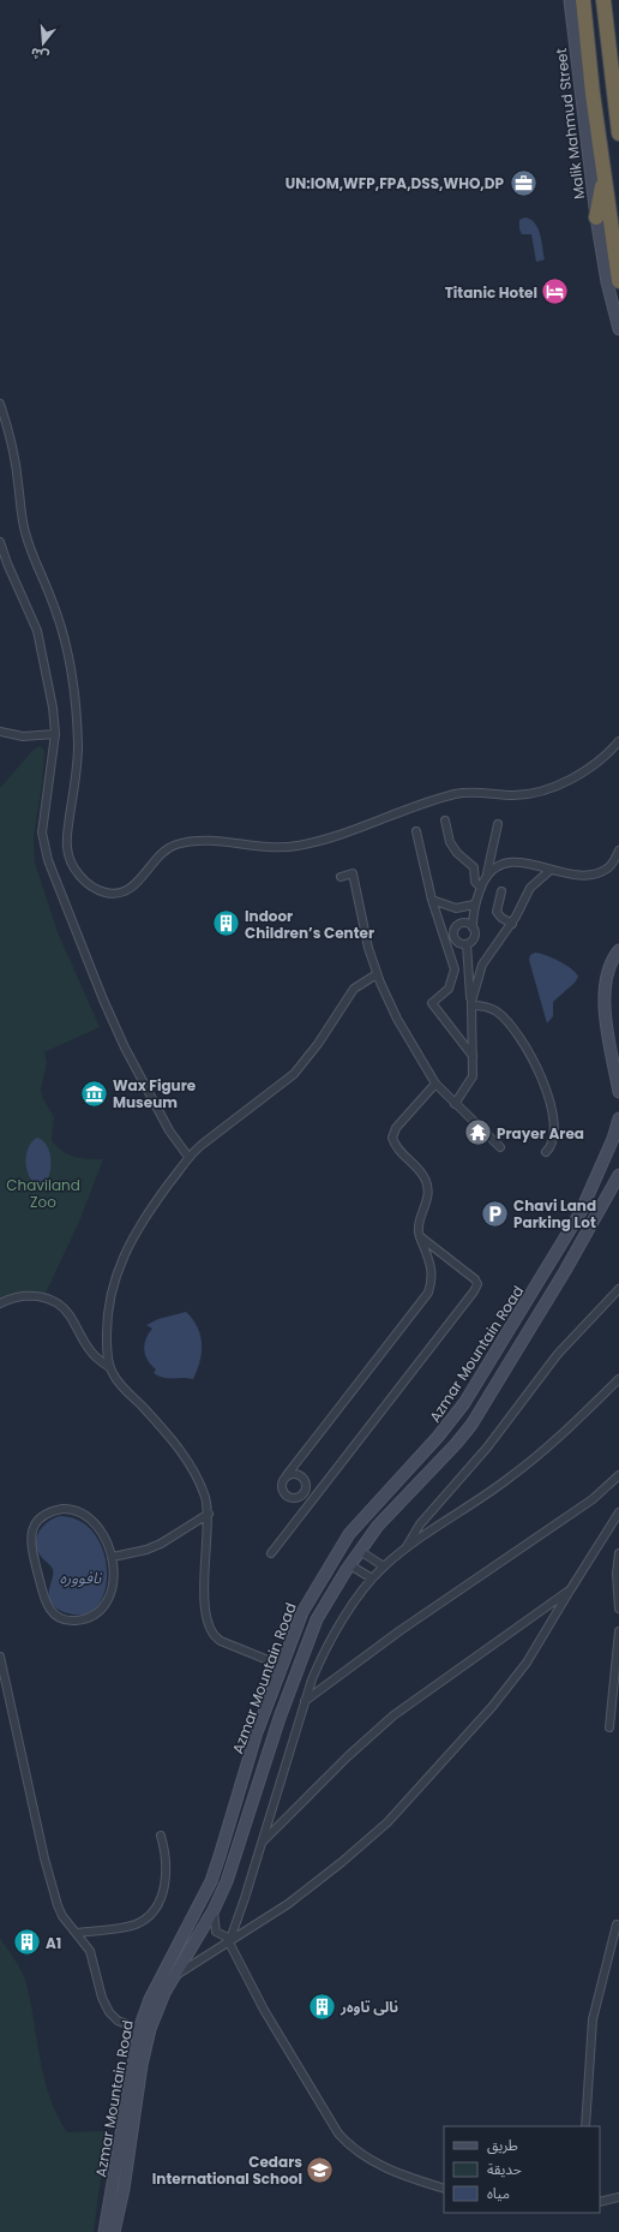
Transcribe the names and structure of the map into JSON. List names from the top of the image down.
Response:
{
  "streets": {
    "main road": ["Malik Mahmud Street", "Azmar Mountain Road"]
  },
  "water": ["نافوورە"],
  "parks": ["Chaviland Zoo"],
  "places": {
    "office": ["UN:IOM,WFP,FPA,DSS,WHO,DP"],
    "hotel": ["Titanic Hotel"],
    "building": ["Indoor Children’s Center", "A1", "نالی تاوەر"],
    "museum": ["Wax Figure Museum"],
    "temple": ["Prayer Area"],
    "parking": ["Chavi Land Parking Lot"],
    "school or university": ["Cedars International School"]
  },
  "legend": ["طريق", "حديقة", "مياه"],
  "north": "bottom"
}
